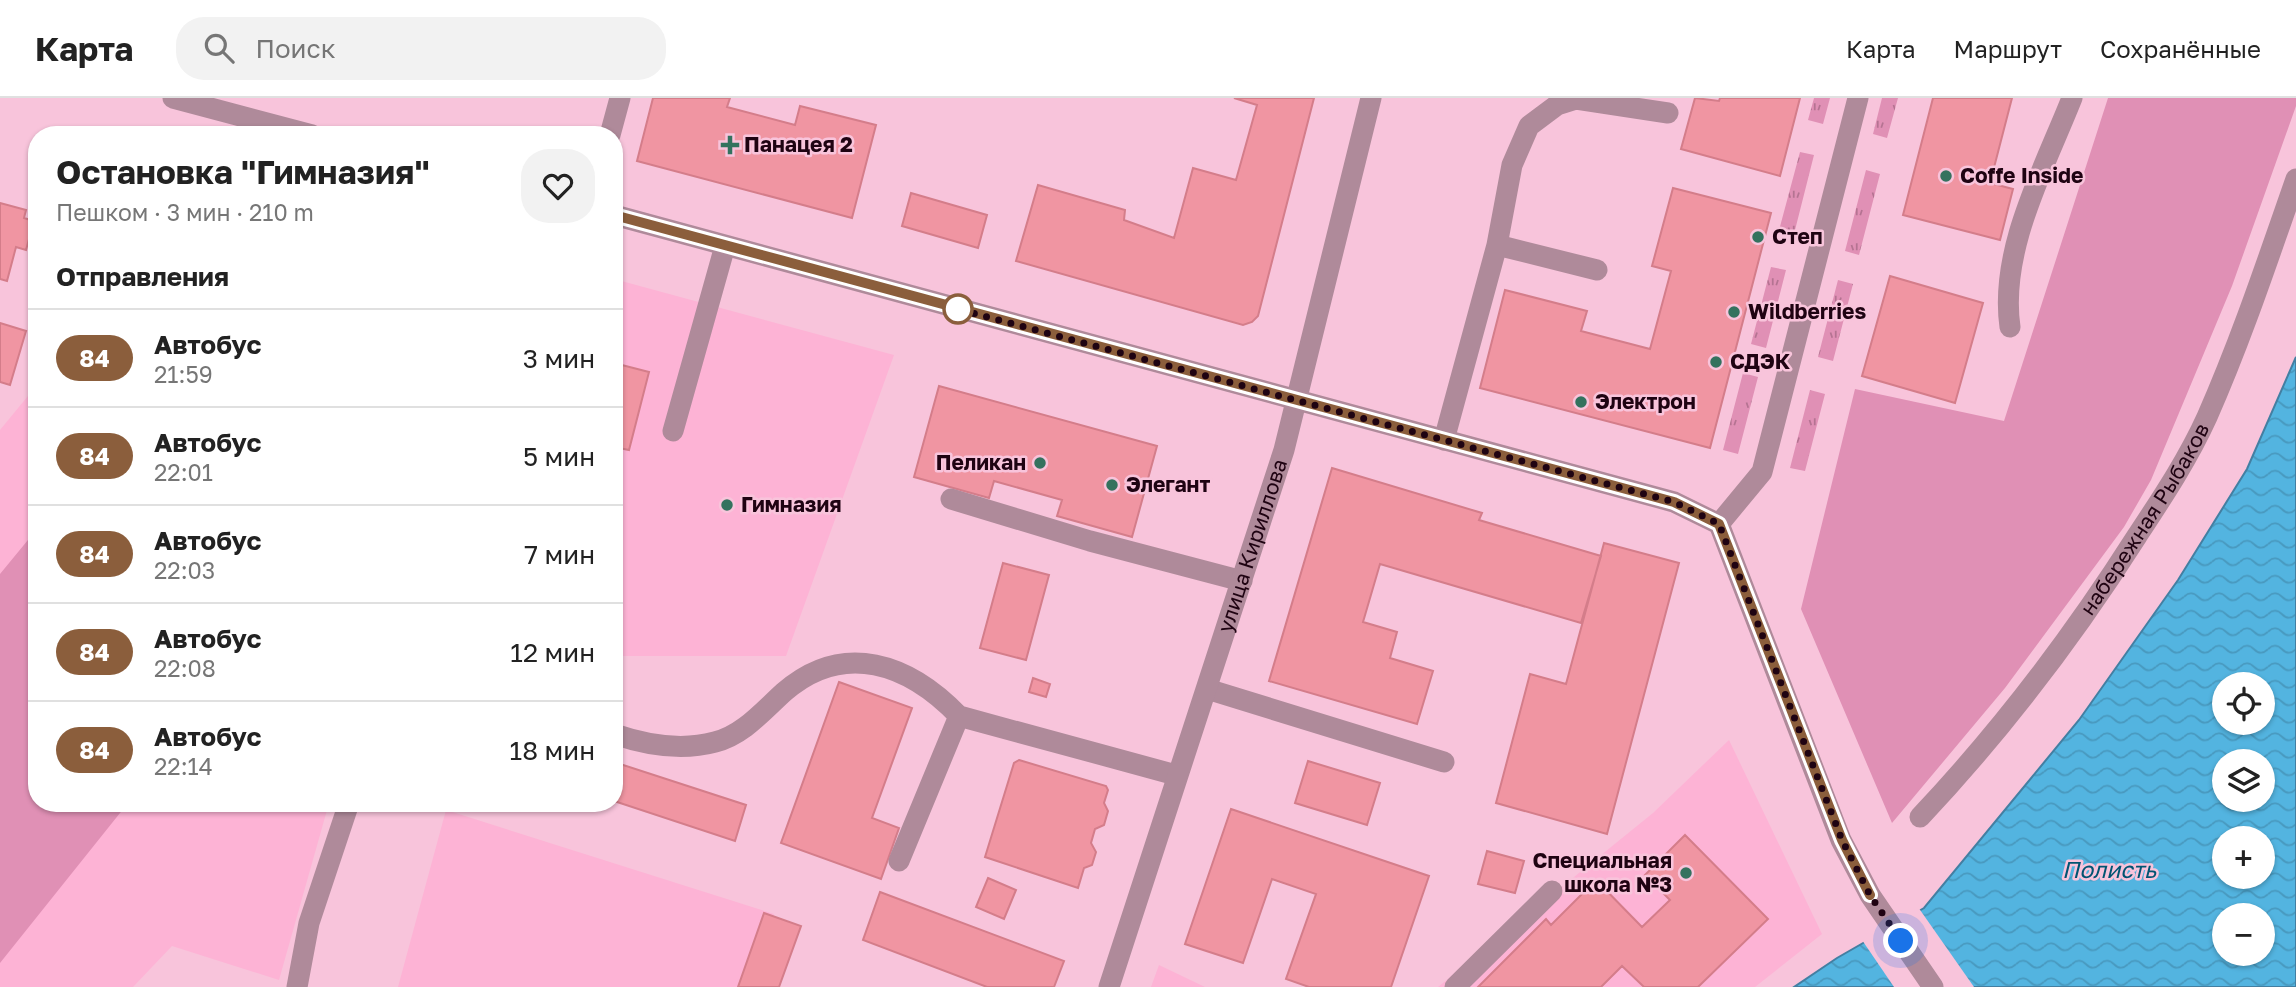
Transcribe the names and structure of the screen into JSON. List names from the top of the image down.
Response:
{
  "streets": {
    "street": ["набережная Рыбаков", "улица Кириллова"]
  },
  "water": ["Полисть"],
  "places": {
    "health": ["Панацея 2"],
    "other": [
      "Coffe Inside",
      "Степ",
      "Wildberries",
      "СДЭК",
      "Электрон",
      "Пеликан",
      "Элегант",
      "Гимназия",
      "Специальная школа №3"
    ]
  },
  "lines": ["bus line 84"],
  "page": {
    "header": "Карта",
    "search": "Поиск",
    "nav": ["Карта", "Маршрут", "Сохранённые"],
    "heading": [
      ["Остановка \"Гимназия\"", "Пешком · 3 мин · 210 m"],
      "Отправления"
    ],
    "list": [
      {
        "mark": "84",
        "name": "Автобус",
        "note": "21:59",
        "value": "3 мин"
      },
      {
        "mark": "84",
        "name": "Автобус",
        "note": "22:01",
        "value": "5 мин"
      },
      {
        "mark": "84",
        "name": "Автобус",
        "note": "22:03",
        "value": "7 мин"
      },
      {
        "mark": "84",
        "name": "Автобус",
        "note": "22:08",
        "value": "12 мин"
      },
      {
        "mark": "84",
        "name": "Автобус",
        "note": "22:14",
        "value": "18 мин"
      }
    ],
    "map_buttons": ["+", "−"]
  }
}
